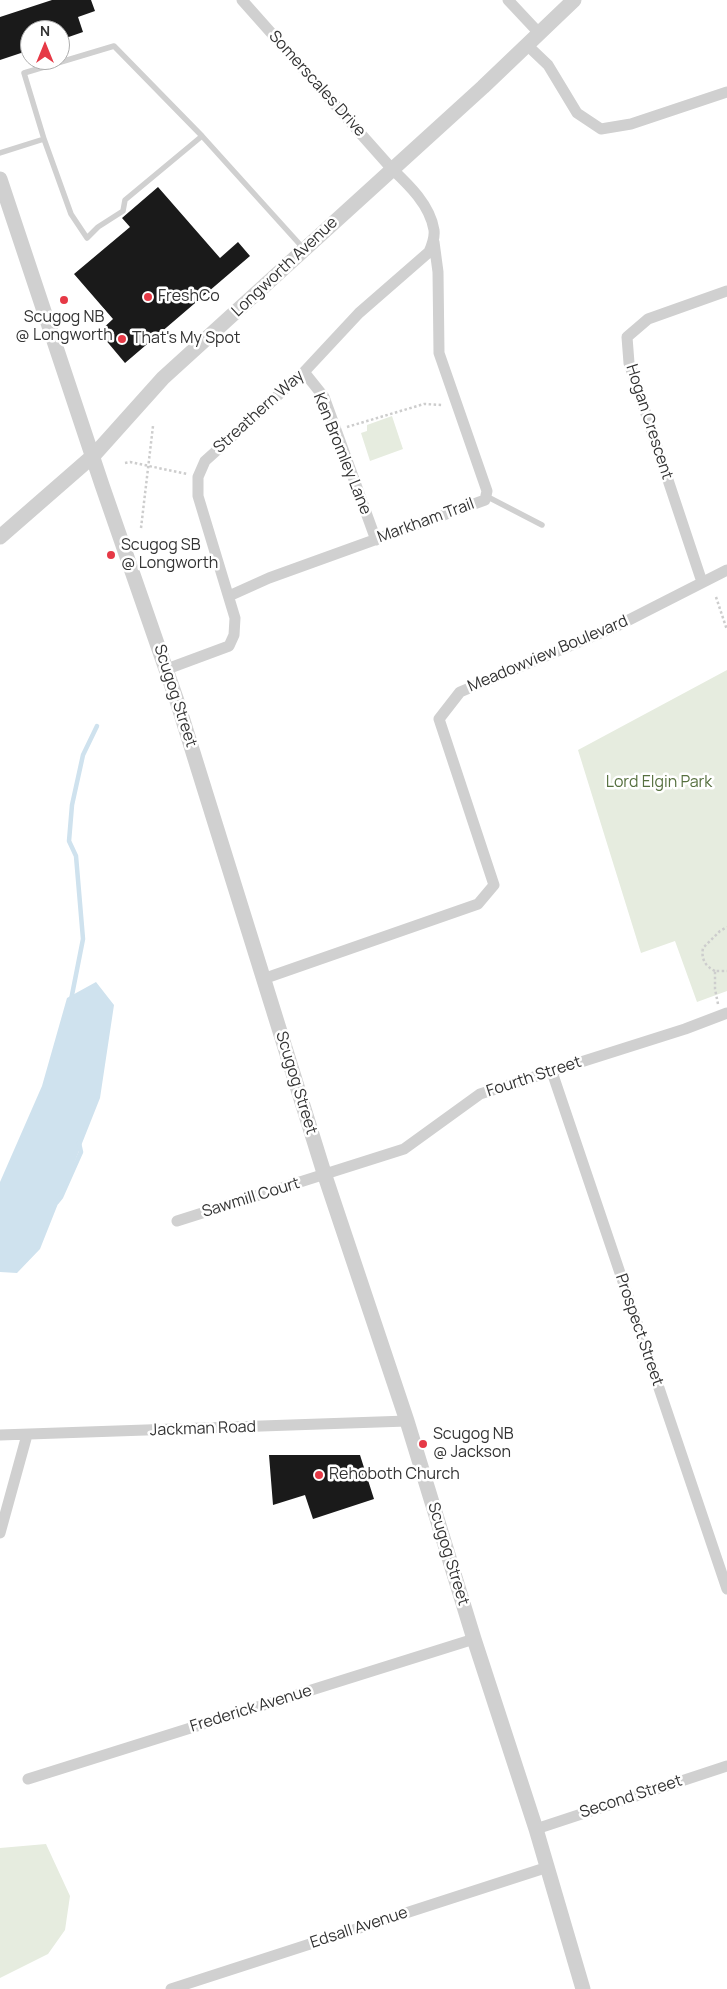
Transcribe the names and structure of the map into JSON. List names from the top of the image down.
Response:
{
  "streets": {
    "street": [
      "Somerscales Drive",
      "Longworth Avenue",
      "Streathern Way",
      "Hogan Crescent",
      "Ken Bromley Lane",
      "Markham Trail",
      "Meadowview Boulevard",
      "Scugog Street",
      "Fourth Street",
      "Sawmill Court",
      "Prospect Street",
      "Jackman Road",
      "Frederick Avenue",
      "Second Street",
      "Edsall Avenue"
    ]
  },
  "crossings": [
    ["Somerscales Drive", "Longworth Avenue"],
    ["Longworth Avenue", "Scugog Street"],
    ["Streathern Way", "Ken Bromley Lane"],
    ["Streathern Way", "Markham Trail"],
    ["Hogan Crescent", "Meadowview Boulevard"],
    ["Ken Bromley Lane", "Markham Trail"],
    ["Meadowview Boulevard", "Scugog Street"],
    ["Scugog Street", "Fourth Street"],
    ["Scugog Street", "Sawmill Court"],
    ["Scugog Street", "Jackman Road"],
    ["Scugog Street", "Frederick Avenue"],
    ["Scugog Street", "Second Street"],
    ["Scugog Street", "Edsall Avenue"],
    ["Fourth Street", "Sawmill Court"],
    ["Fourth Street", "Prospect Street"]
  ],
  "parks": ["Lord Elgin Park"],
  "places": [
    "FreshCo",
    "Scugog NB @ Longworth",
    "That's My Spot",
    "Scugog SB @ Longworth",
    "Scugog NB @ Jackson",
    "Rehoboth Church"
  ],
  "north": "top"
}
